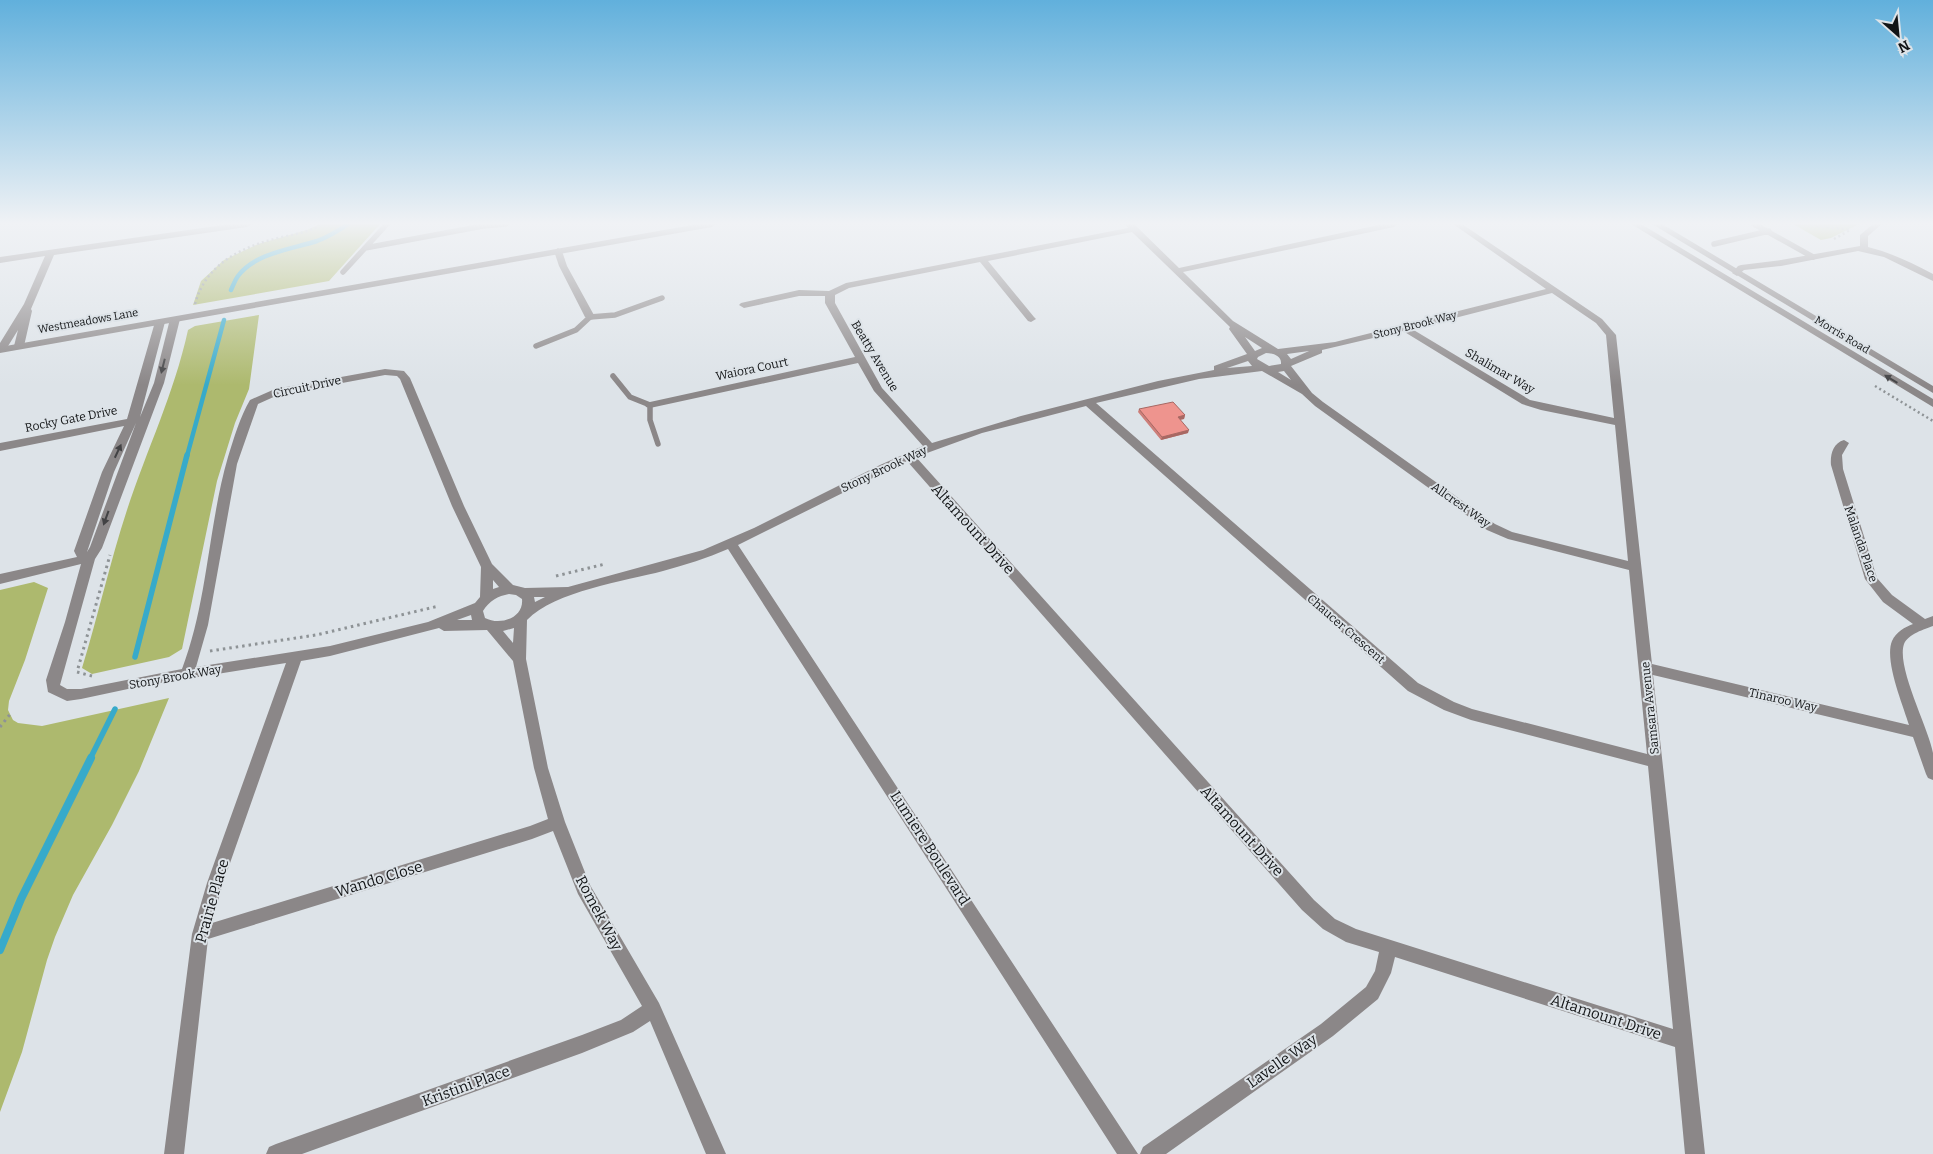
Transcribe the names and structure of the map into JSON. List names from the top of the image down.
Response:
{
  "streets": {
    "street": [
      "Westmeadows Lane",
      "Stony Brook Way",
      "Morris Road",
      "Beatty Avenue",
      "Waiora Court",
      "Shalimar Way",
      "Circuit Drive",
      "Rocky Gate Drive",
      "Allcrest Way",
      "Altamount Drive",
      "Malanda Place",
      "Chaucer Crescent",
      "Tinaroo Way",
      "Samsara Avenue",
      "Lumiere Boulevard",
      "Wando Close",
      "Prairie Place",
      "Romek Way",
      "Lavelle Way",
      "Kristini Place"
    ]
  },
  "crossings": [
    ["Westmeadows Lane", "Stony Brook Way"],
    ["Stony Brook Way", "Beatty Avenue"],
    ["Stony Brook Way", "Shalimar Way"],
    ["Stony Brook Way", "Circuit Drive"],
    ["Stony Brook Way", "Rocky Gate Drive"],
    ["Stony Brook Way", "Allcrest Way"],
    ["Stony Brook Way", "Altamount Drive"],
    ["Stony Brook Way", "Chaucer Crescent"],
    ["Stony Brook Way", "Samsara Avenue"],
    ["Stony Brook Way", "Lumiere Boulevard"],
    ["Stony Brook Way", "Prairie Place"],
    ["Stony Brook Way", "Romek Way"],
    ["Beatty Avenue", "Waiora Court"],
    ["Shalimar Way", "Samsara Avenue"],
    ["Circuit Drive", "Romek Way"],
    ["Allcrest Way", "Samsara Avenue"],
    ["Altamount Drive", "Samsara Avenue"],
    ["Altamount Drive", "Lavelle Way"],
    ["Chaucer Crescent", "Samsara Avenue"],
    ["Tinaroo Way", "Samsara Avenue"],
    ["Wando Close", "Prairie Place"],
    ["Wando Close", "Romek Way"],
    ["Romek Way", "Kristini Place"]
  ],
  "north": "bottom right"
}
